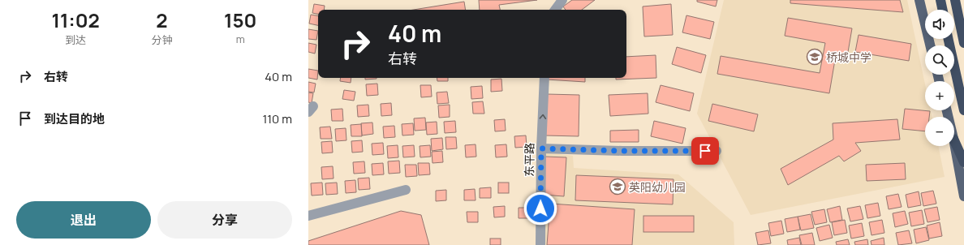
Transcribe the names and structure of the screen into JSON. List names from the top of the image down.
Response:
{
  "streets": {
    "street": ["东平路"]
  },
  "one_way": ["东平路"],
  "places": {
    "school or university": ["桥城中学", "英阳幼儿园"]
  },
  "page": {
    "eta": [
      "11:02",
      "到达",
      "2",
      "分钟",
      "150",
      "m"
    ],
    "map_buttons": ["+", "−"],
    "turn": ["40 m", "右转"],
    "list": [
      {
        "name": "右转",
        "value": "40 m"
      },
      {
        "name": "到达目的地",
        "value": "110 m"
      }
    ],
    "buttons": ["退出", "分享"]
  }
}
